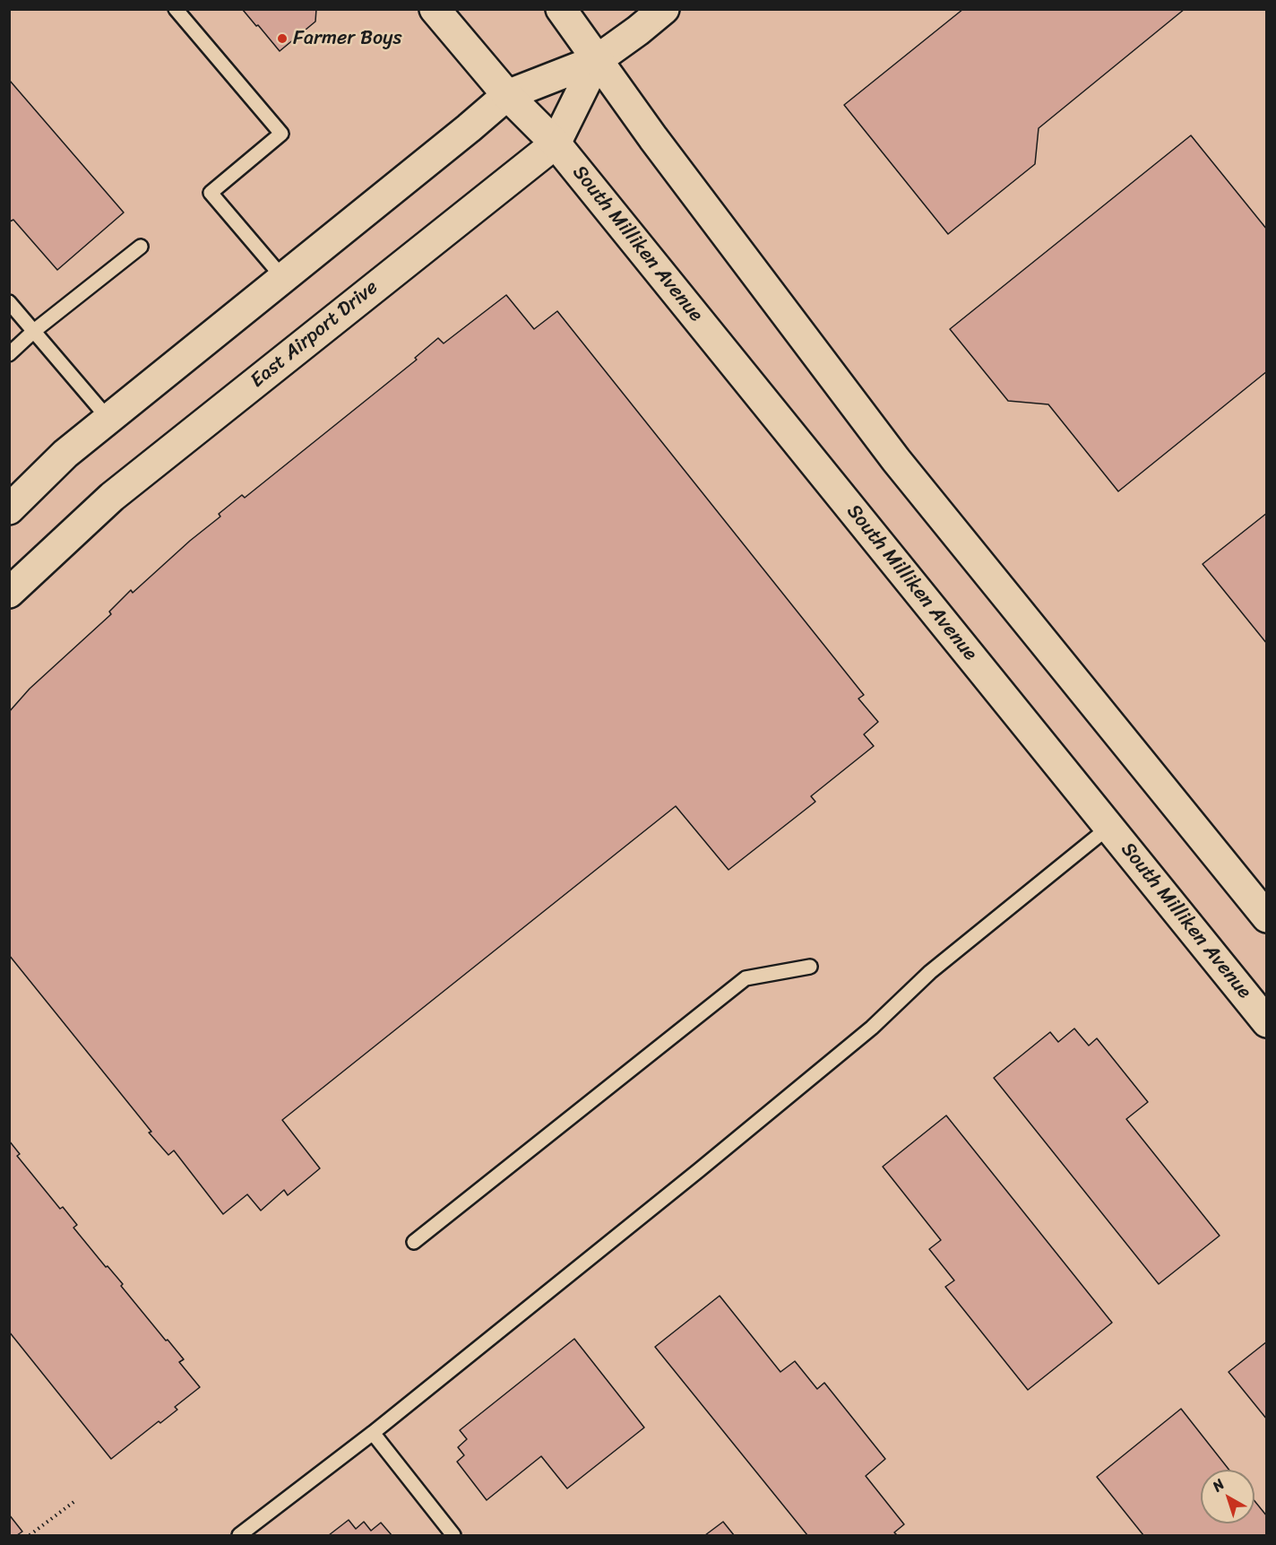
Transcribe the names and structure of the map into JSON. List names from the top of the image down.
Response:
{
  "streets": {
    "main road": ["South Milliken Avenue", "East Airport Drive"]
  },
  "crossings": [
    ["South Milliken Avenue", "East Airport Drive"]
  ],
  "places": ["Farmer Boys"],
  "north": "top left"
}
